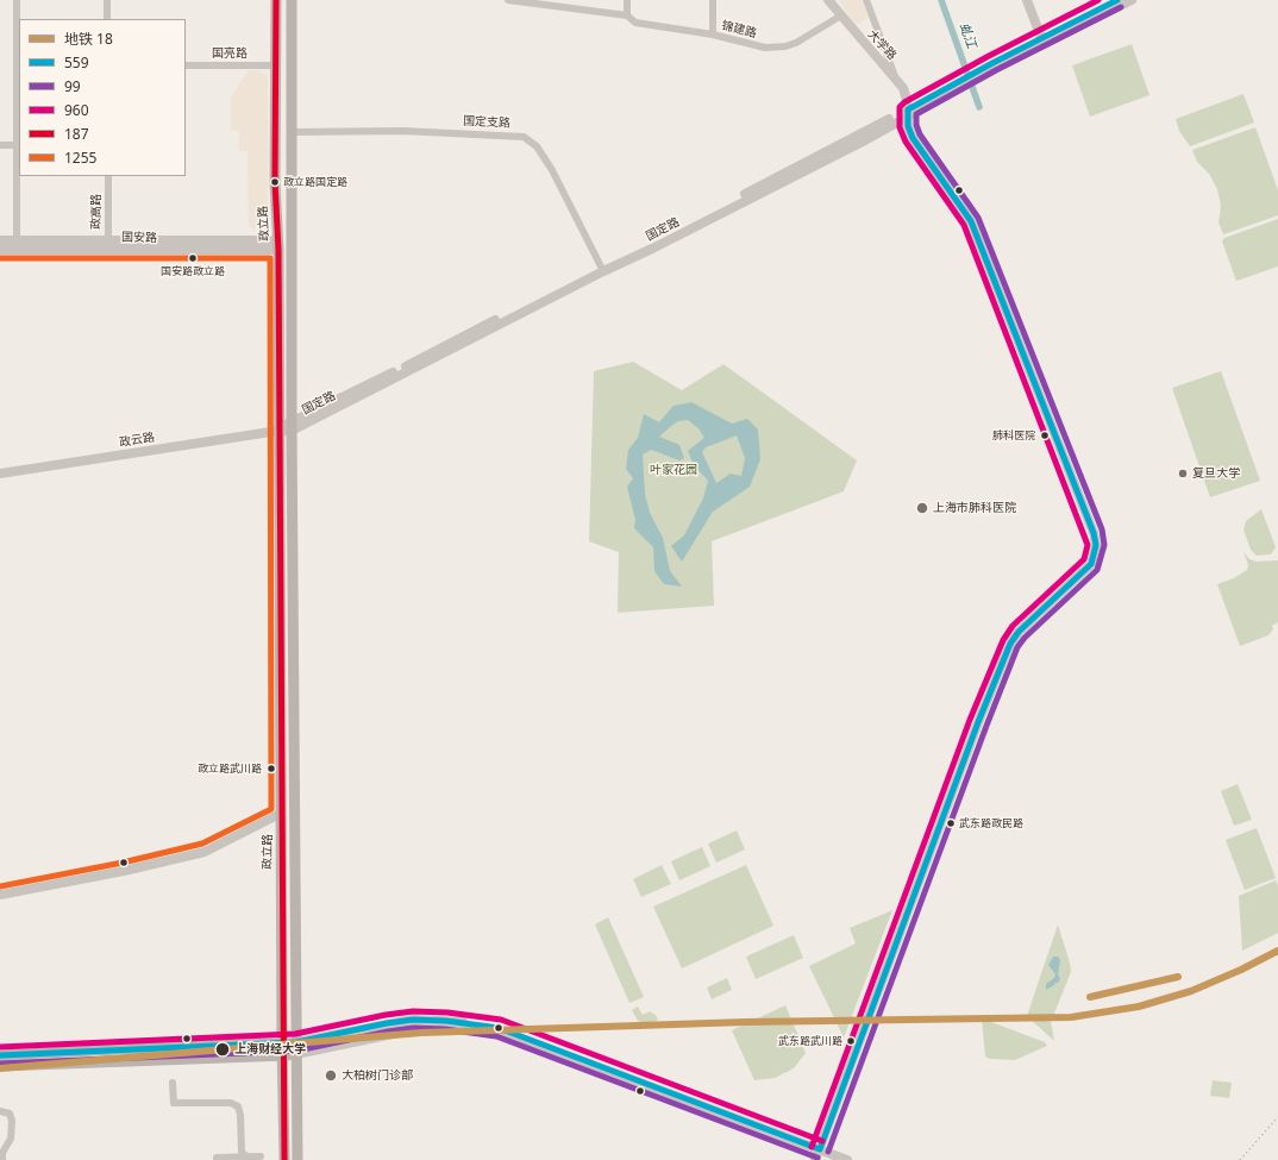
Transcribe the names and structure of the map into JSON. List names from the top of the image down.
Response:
{
  "streets": {
    "main road": ["政立路"],
    "street": [
      "锦建路",
      "大学路",
      "国亮路",
      "国定支路",
      "政高路",
      "国定路",
      "国安路",
      "政云路"
    ]
  },
  "crossings": [
    ["锦建路", "大学路"],
    ["大学路", "国定路"],
    ["国亮路", "政立路"],
    ["国定支路", "国定路"],
    ["政高路", "国安路"],
    ["政立路", "国定路"],
    ["政立路", "国安路"],
    ["政立路", "政云路"],
    ["国定路", "政云路"]
  ],
  "water": ["虬江"],
  "parks": ["叶家花园"],
  "places": [
    "政立路国定路",
    "国安路政立路",
    "肺科医院",
    "复旦大学",
    "上海市肺科医院",
    "政立路武川路",
    "武东路政民路",
    "武东路武川路",
    "上海财经大学",
    "大柏树门诊部"
  ],
  "lines": [
    "transit line 559",
    "transit line 960",
    "transit line 187",
    "transit line 99",
    "transit line 1255",
    "metro line 18"
  ],
  "legend": [
    "地铁 18",
    "559",
    "99",
    "960",
    "187",
    "1255"
  ]
}
